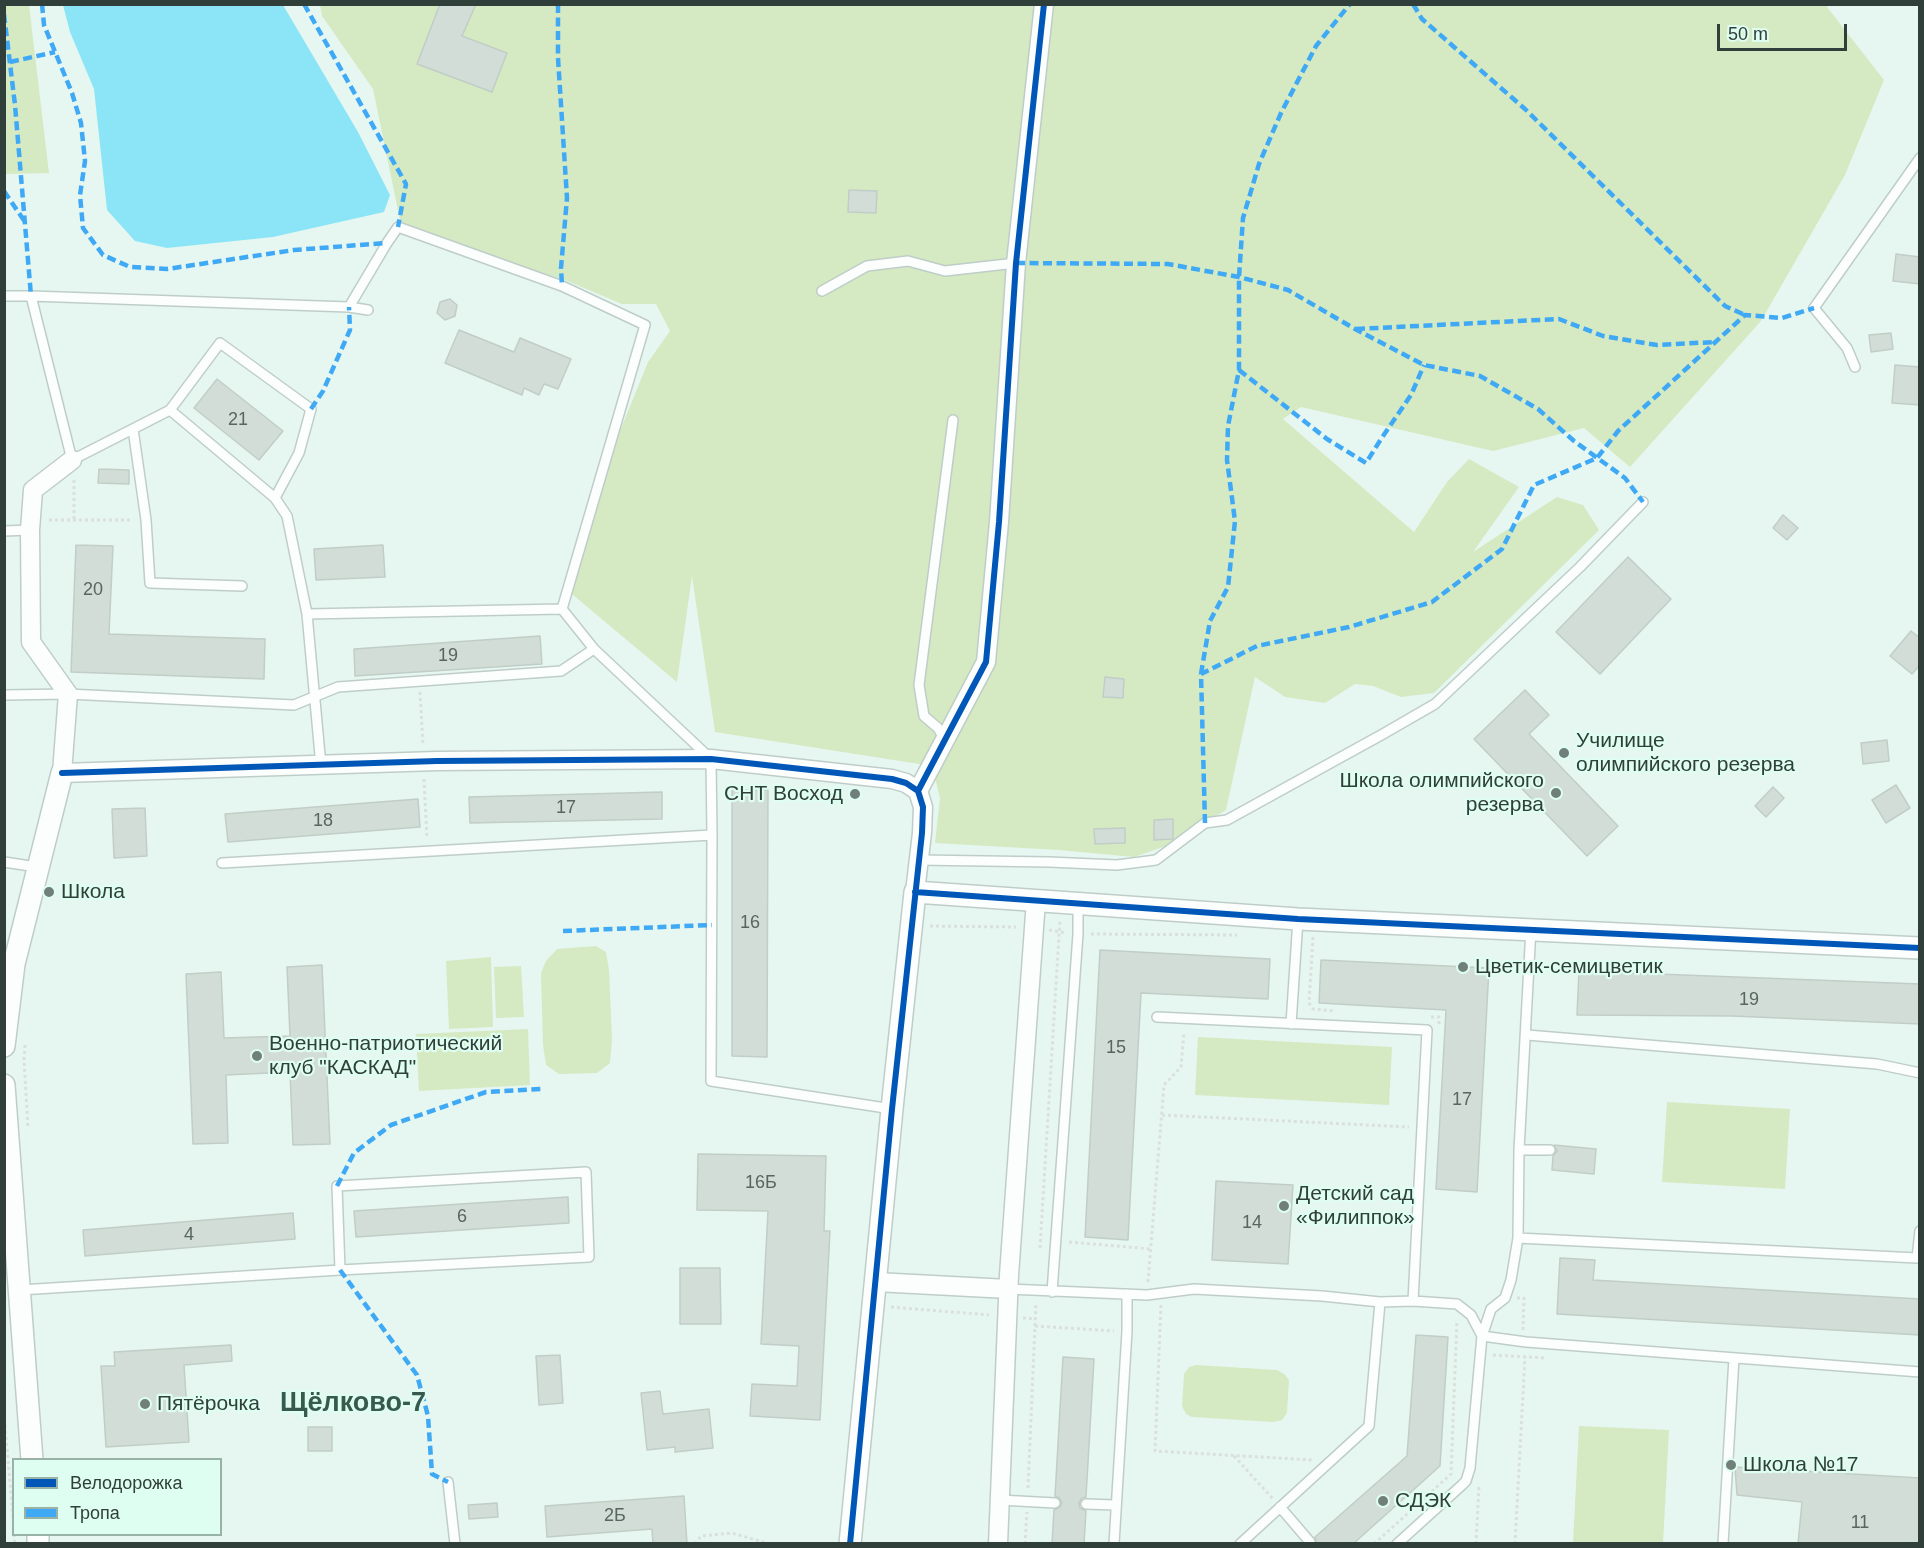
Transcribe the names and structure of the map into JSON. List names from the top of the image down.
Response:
{
  "districts": ["Щёлково-7"],
  "places": [
    "Училище олимпийского резерва",
    "Школа олимпийского резерва",
    "СНТ Восход",
    "Школа",
    "Цветик-семицветик",
    "Военно-патриотический клуб \"КАСКАД\"",
    "Детский сад «Филиппок»",
    "Пятёрочка",
    "Школа №17",
    "СДЭК"
  ],
  "house_numbers": [
    "21",
    "20",
    "19",
    "17",
    "18",
    "16",
    "19",
    "15",
    "17",
    "16Б",
    "6",
    "14",
    "4",
    "2Б",
    "11"
  ],
  "legend": ["Велодорожка", "Тропа"],
  "scale_bar": "50 m"
}
